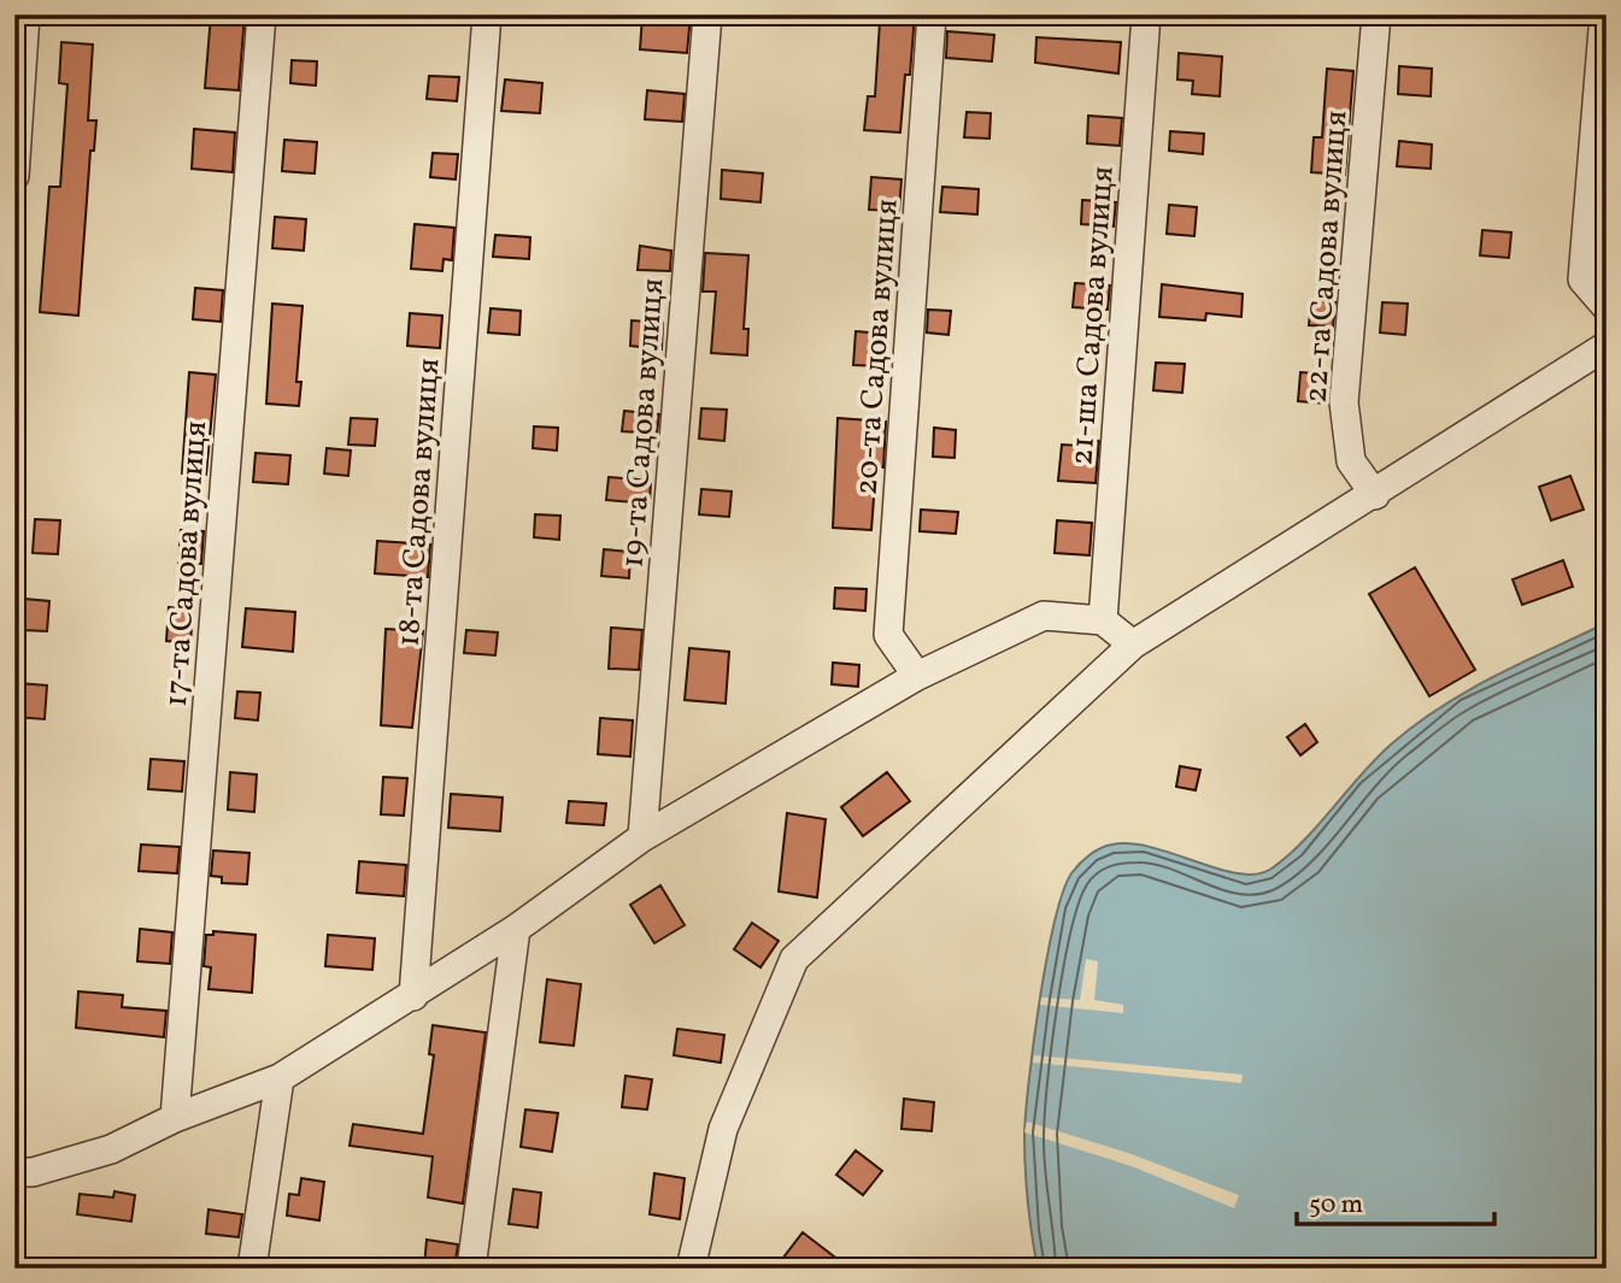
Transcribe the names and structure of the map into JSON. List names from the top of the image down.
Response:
{
  "streets": {
    "street": [
      "22-га Садова вулиця",
      "21-ша Садова вулиця",
      "20-та Садова вулиця",
      "19-та Садова вулиця",
      "18-та Садова вулиця",
      "17-та Садова вулиця"
    ]
  },
  "scale_bar": "50 m"
}
